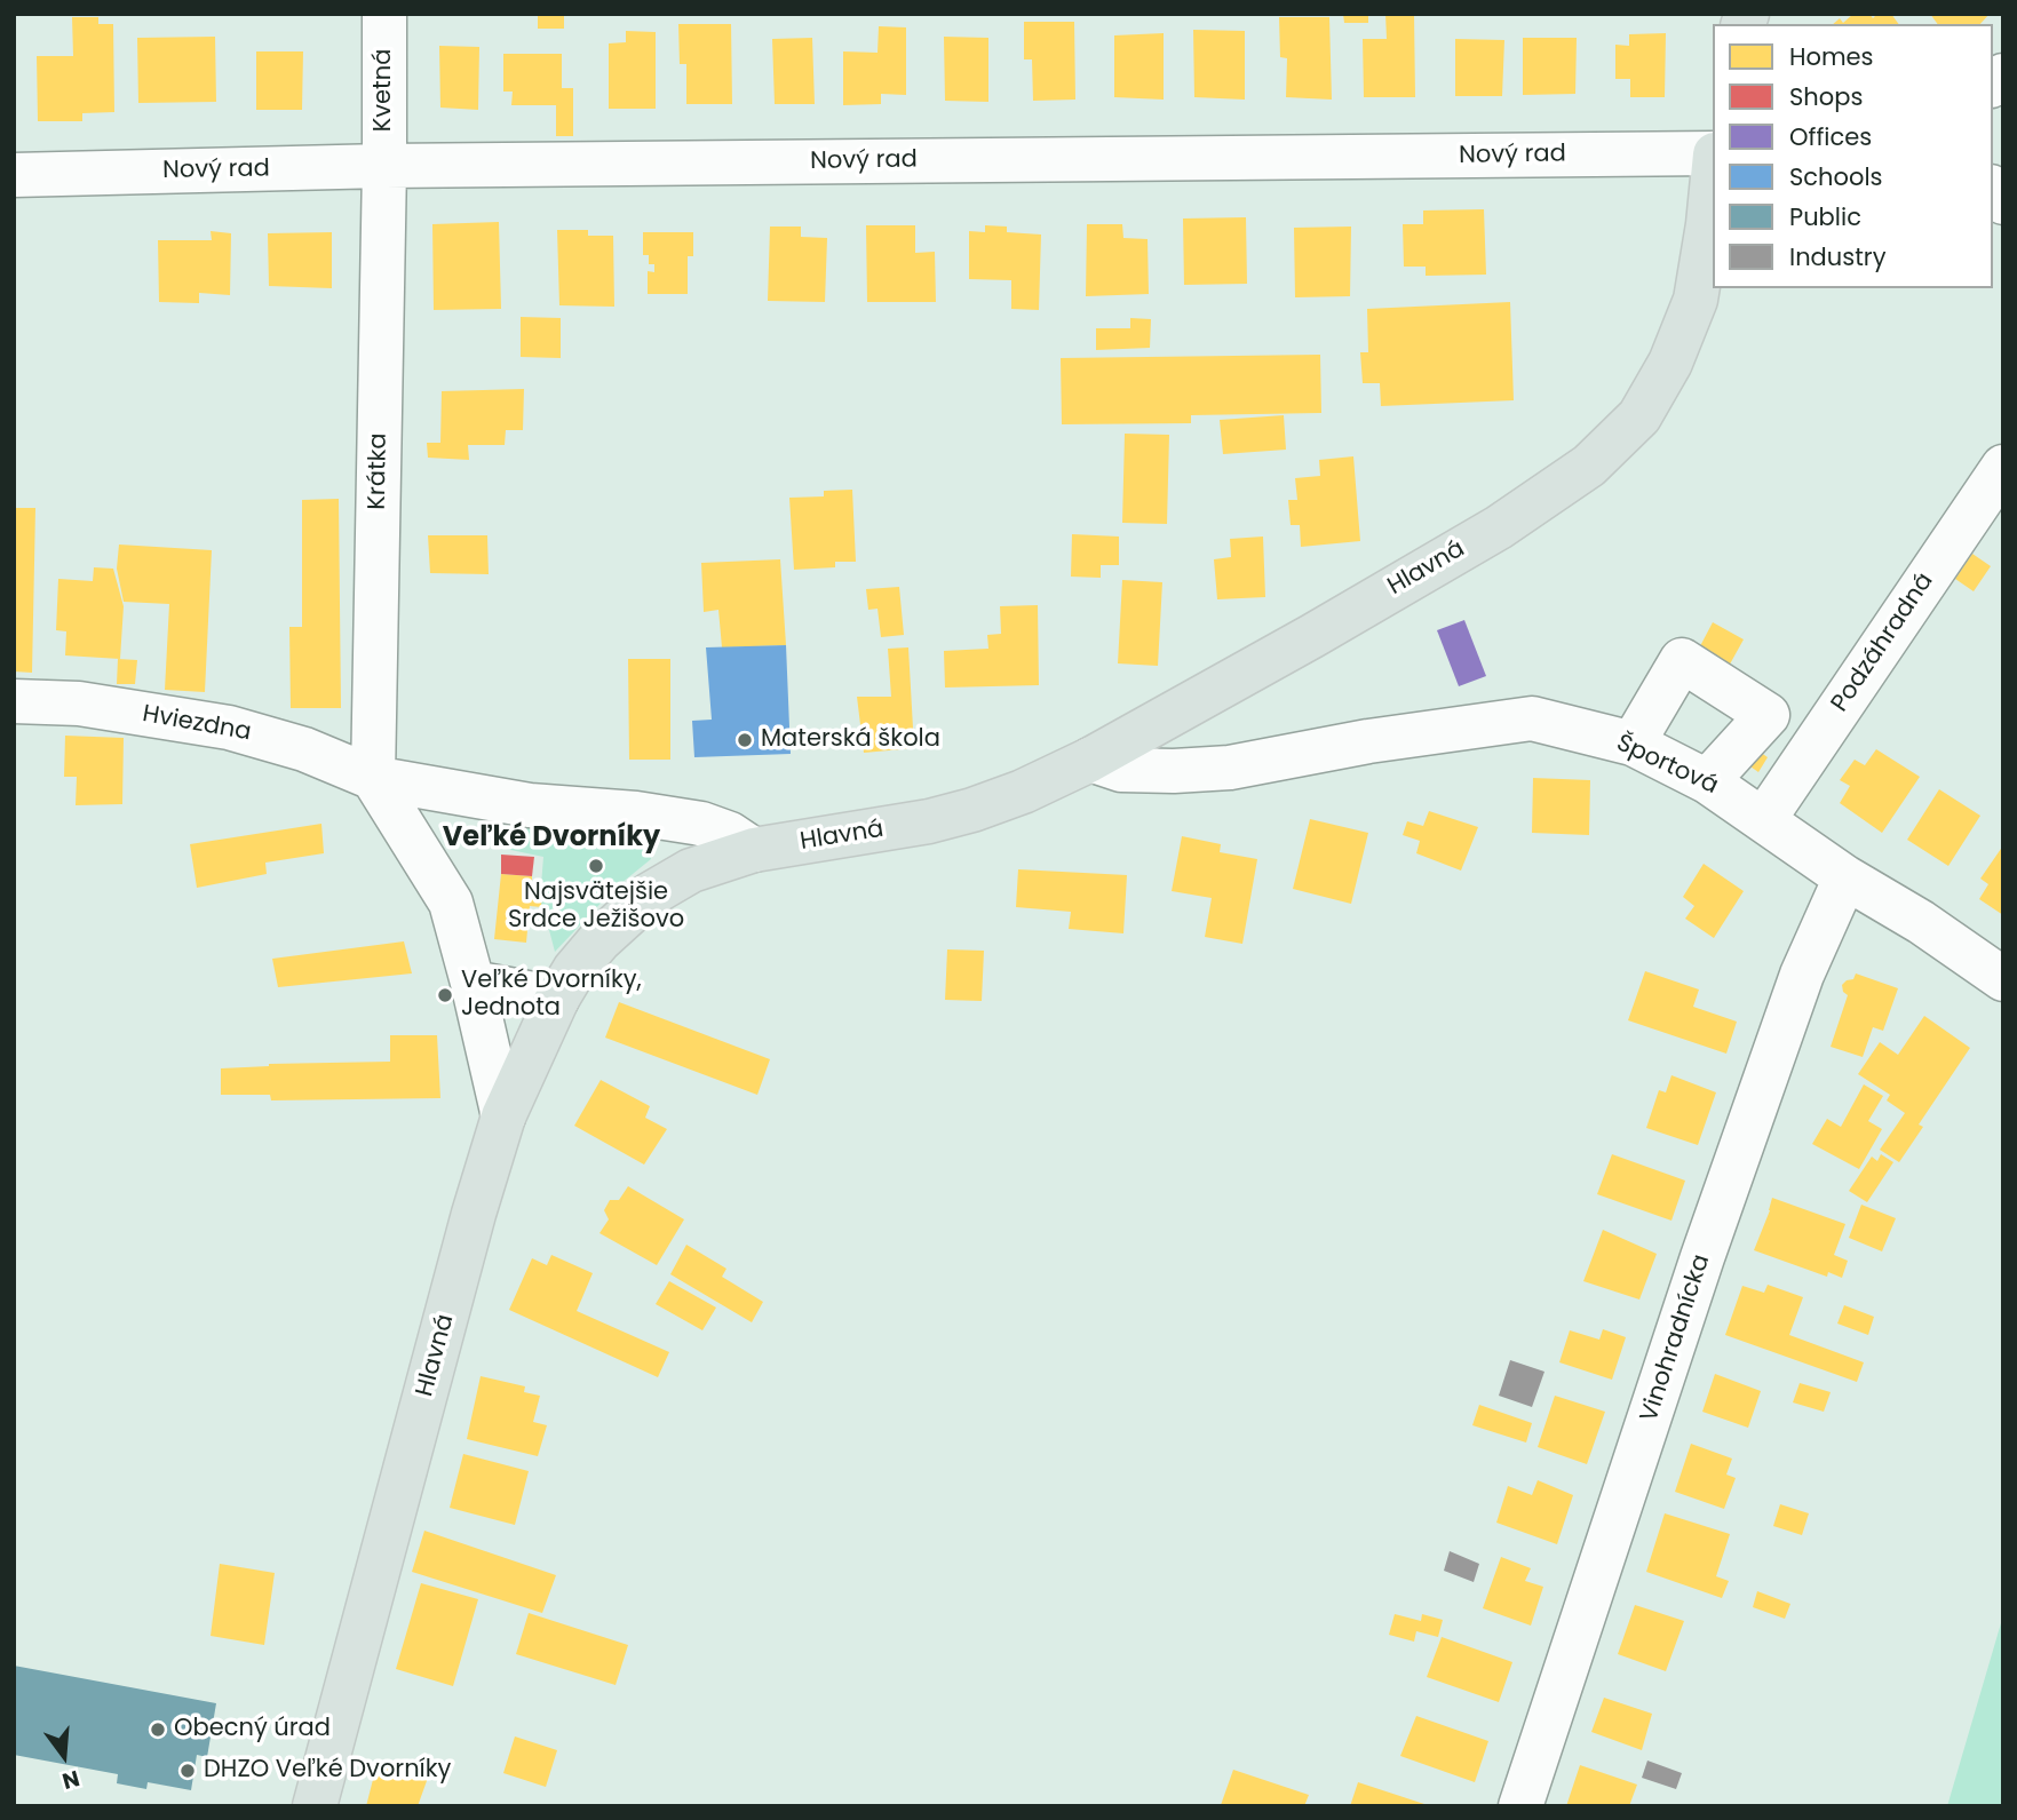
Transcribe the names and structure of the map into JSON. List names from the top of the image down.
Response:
{
  "streets": {
    "main road": ["Hlavná"],
    "street": [
      "Kvetná",
      "Nový rad",
      "Krátka",
      "Podzáhradná",
      "Hviezdna",
      "Športová",
      "Vinohradnícka"
    ]
  },
  "crossings": [
    ["Kvetná", "Nový rad"],
    ["Kvetná", "Krátka"],
    ["Nový rad", "Krátka"],
    ["Krátka", "Hviezdna"],
    ["Hlavná", "Hviezdna"],
    ["Hlavná", "Športová"],
    ["Podzáhradná", "Športová"],
    ["Športová", "Vinohradnícka"]
  ],
  "districts": ["Veľké Dvorníky"],
  "places": [
    "Materská škola",
    "Najsvätejšie Srdce Ježišovo",
    "Veľké Dvorníky, Jednota",
    "Obecný úrad",
    "DHZO Veľké Dvorníky"
  ],
  "legend": [
    "Homes",
    "Shops",
    "Offices",
    "Schools",
    "Public",
    "Industry"
  ],
  "north": "bottom"
}
